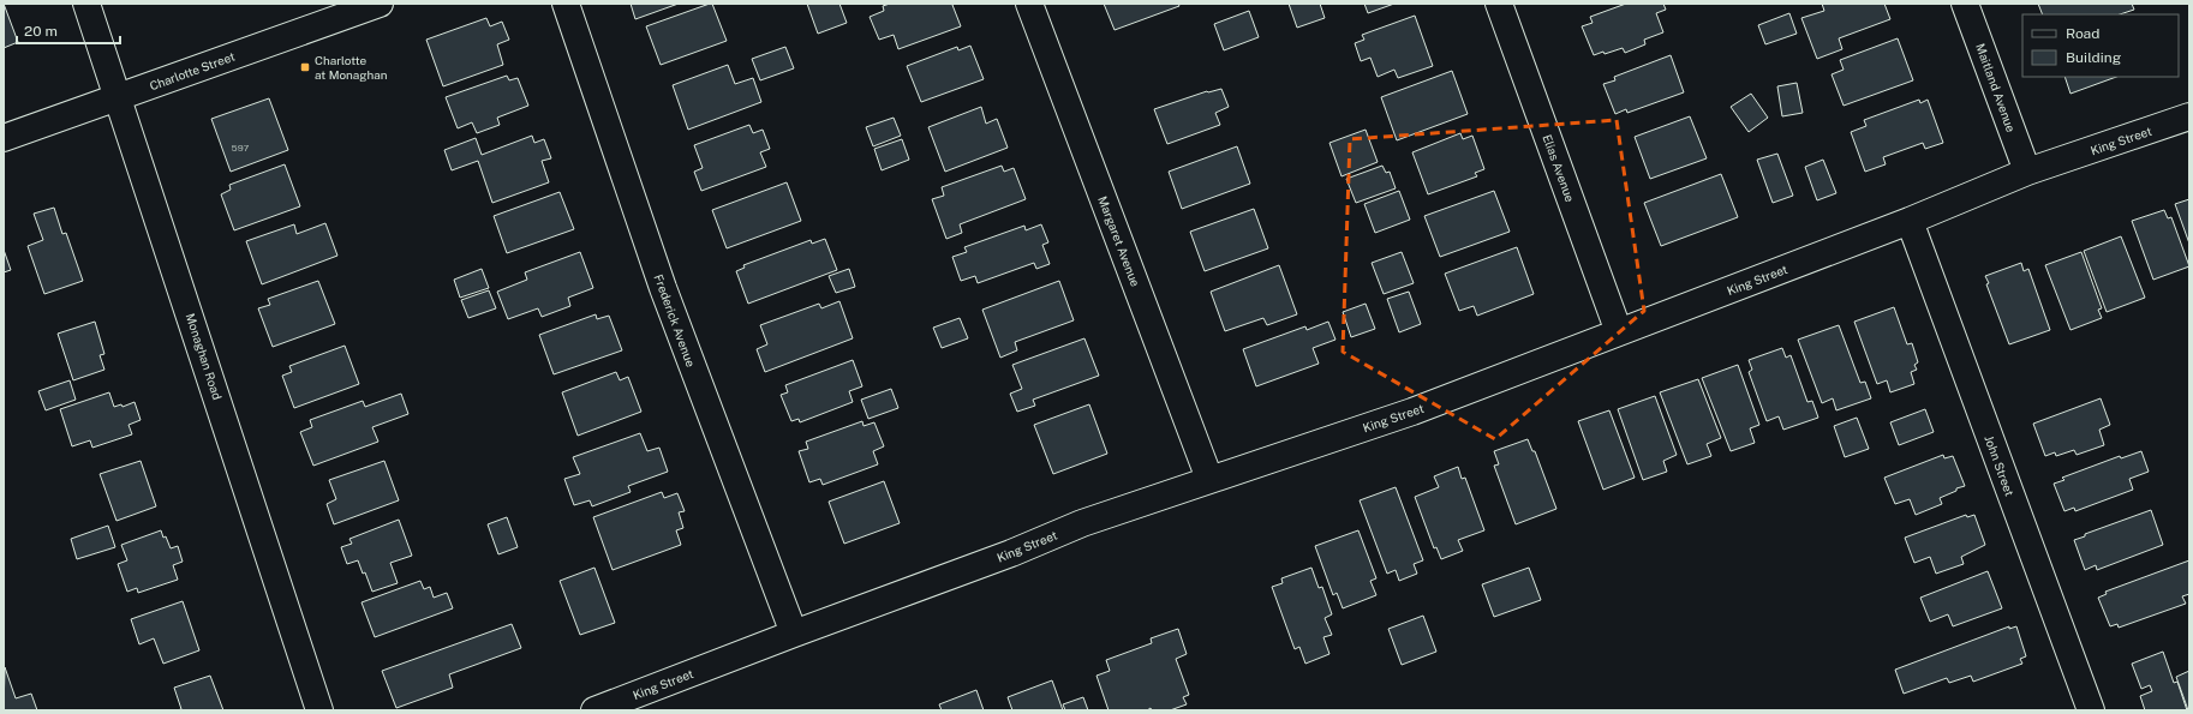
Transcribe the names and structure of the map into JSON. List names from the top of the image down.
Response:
{
  "streets": {
    "street": [
      "Charlotte Street",
      "Maitland Avenue",
      "King Street",
      "Elias Avenue",
      "Margaret Avenue",
      "Frederick Avenue",
      "Monaghan Road",
      "John Street"
    ]
  },
  "crossings": [
    ["Charlotte Street", "Monaghan Road"],
    ["Maitland Avenue", "King Street"],
    ["King Street", "Elias Avenue"],
    ["King Street", "Margaret Avenue"],
    ["King Street", "Frederick Avenue"],
    ["King Street", "John Street"]
  ],
  "places": {
    "transit": ["Charlotte at Monaghan"]
  },
  "house_numbers": ["597"],
  "legend": ["Road", "Building"],
  "scale_bar": "20 m"
}
